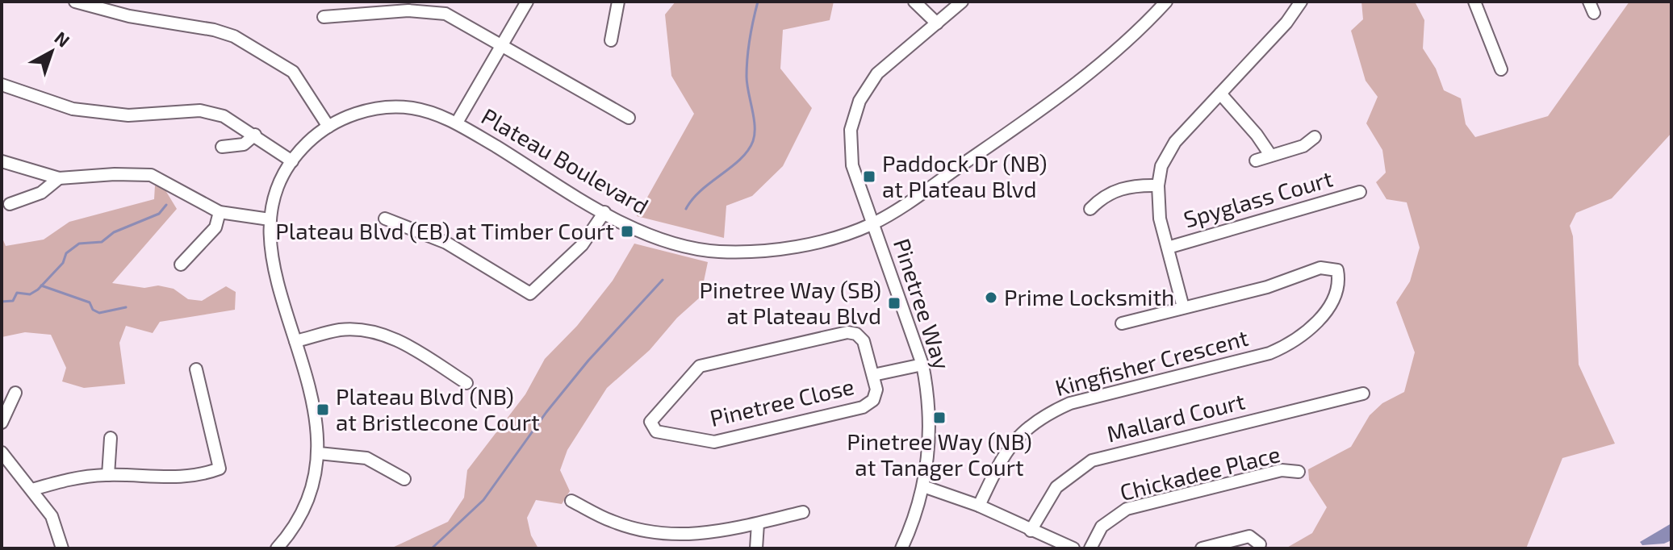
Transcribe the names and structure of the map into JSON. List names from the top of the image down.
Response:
{
  "streets": {
    "street": [
      "Plateau Boulevard",
      "Spyglass Court",
      "Pinetree Way",
      "Kingfisher Crescent",
      "Pinetree Close",
      "Mallard Court",
      "Chickadee Place"
    ]
  },
  "crossings": [
    ["Plateau Boulevard", "Pinetree Way"],
    ["Pinetree Way", "Pinetree Close"]
  ],
  "places": {
    "transit": [
      "Paddock Dr (NB) at Plateau Blvd",
      "Plateau Blvd (EB) at Timber Court",
      "Pinetree Way (SB) at Plateau Blvd",
      "Plateau Blvd (NB) at Bristlecone Court",
      "Pinetree Way (NB) at Tanager Court"
    ],
    "other": ["Prime Locksmith"]
  },
  "north": "top right"
}
